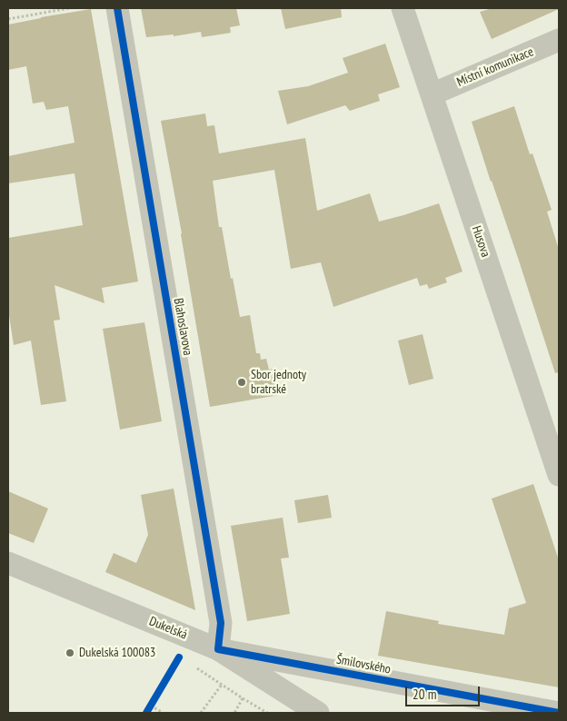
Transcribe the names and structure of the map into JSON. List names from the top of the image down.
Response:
{
  "streets": {
    "street": [
      "Místní komunikace",
      "Husova",
      "Blahoslavova",
      "Dukelská",
      "Šmilovského"
    ]
  },
  "crossings": [
    ["Místní komunikace", "Husova"],
    ["Blahoslavova", "Dukelská"],
    ["Blahoslavova", "Šmilovského"],
    ["Dukelská", "Šmilovského"]
  ],
  "places": ["Sbor jednoty bratrské", "Dukelská 100083"],
  "scale_bar": "20 m"
}
